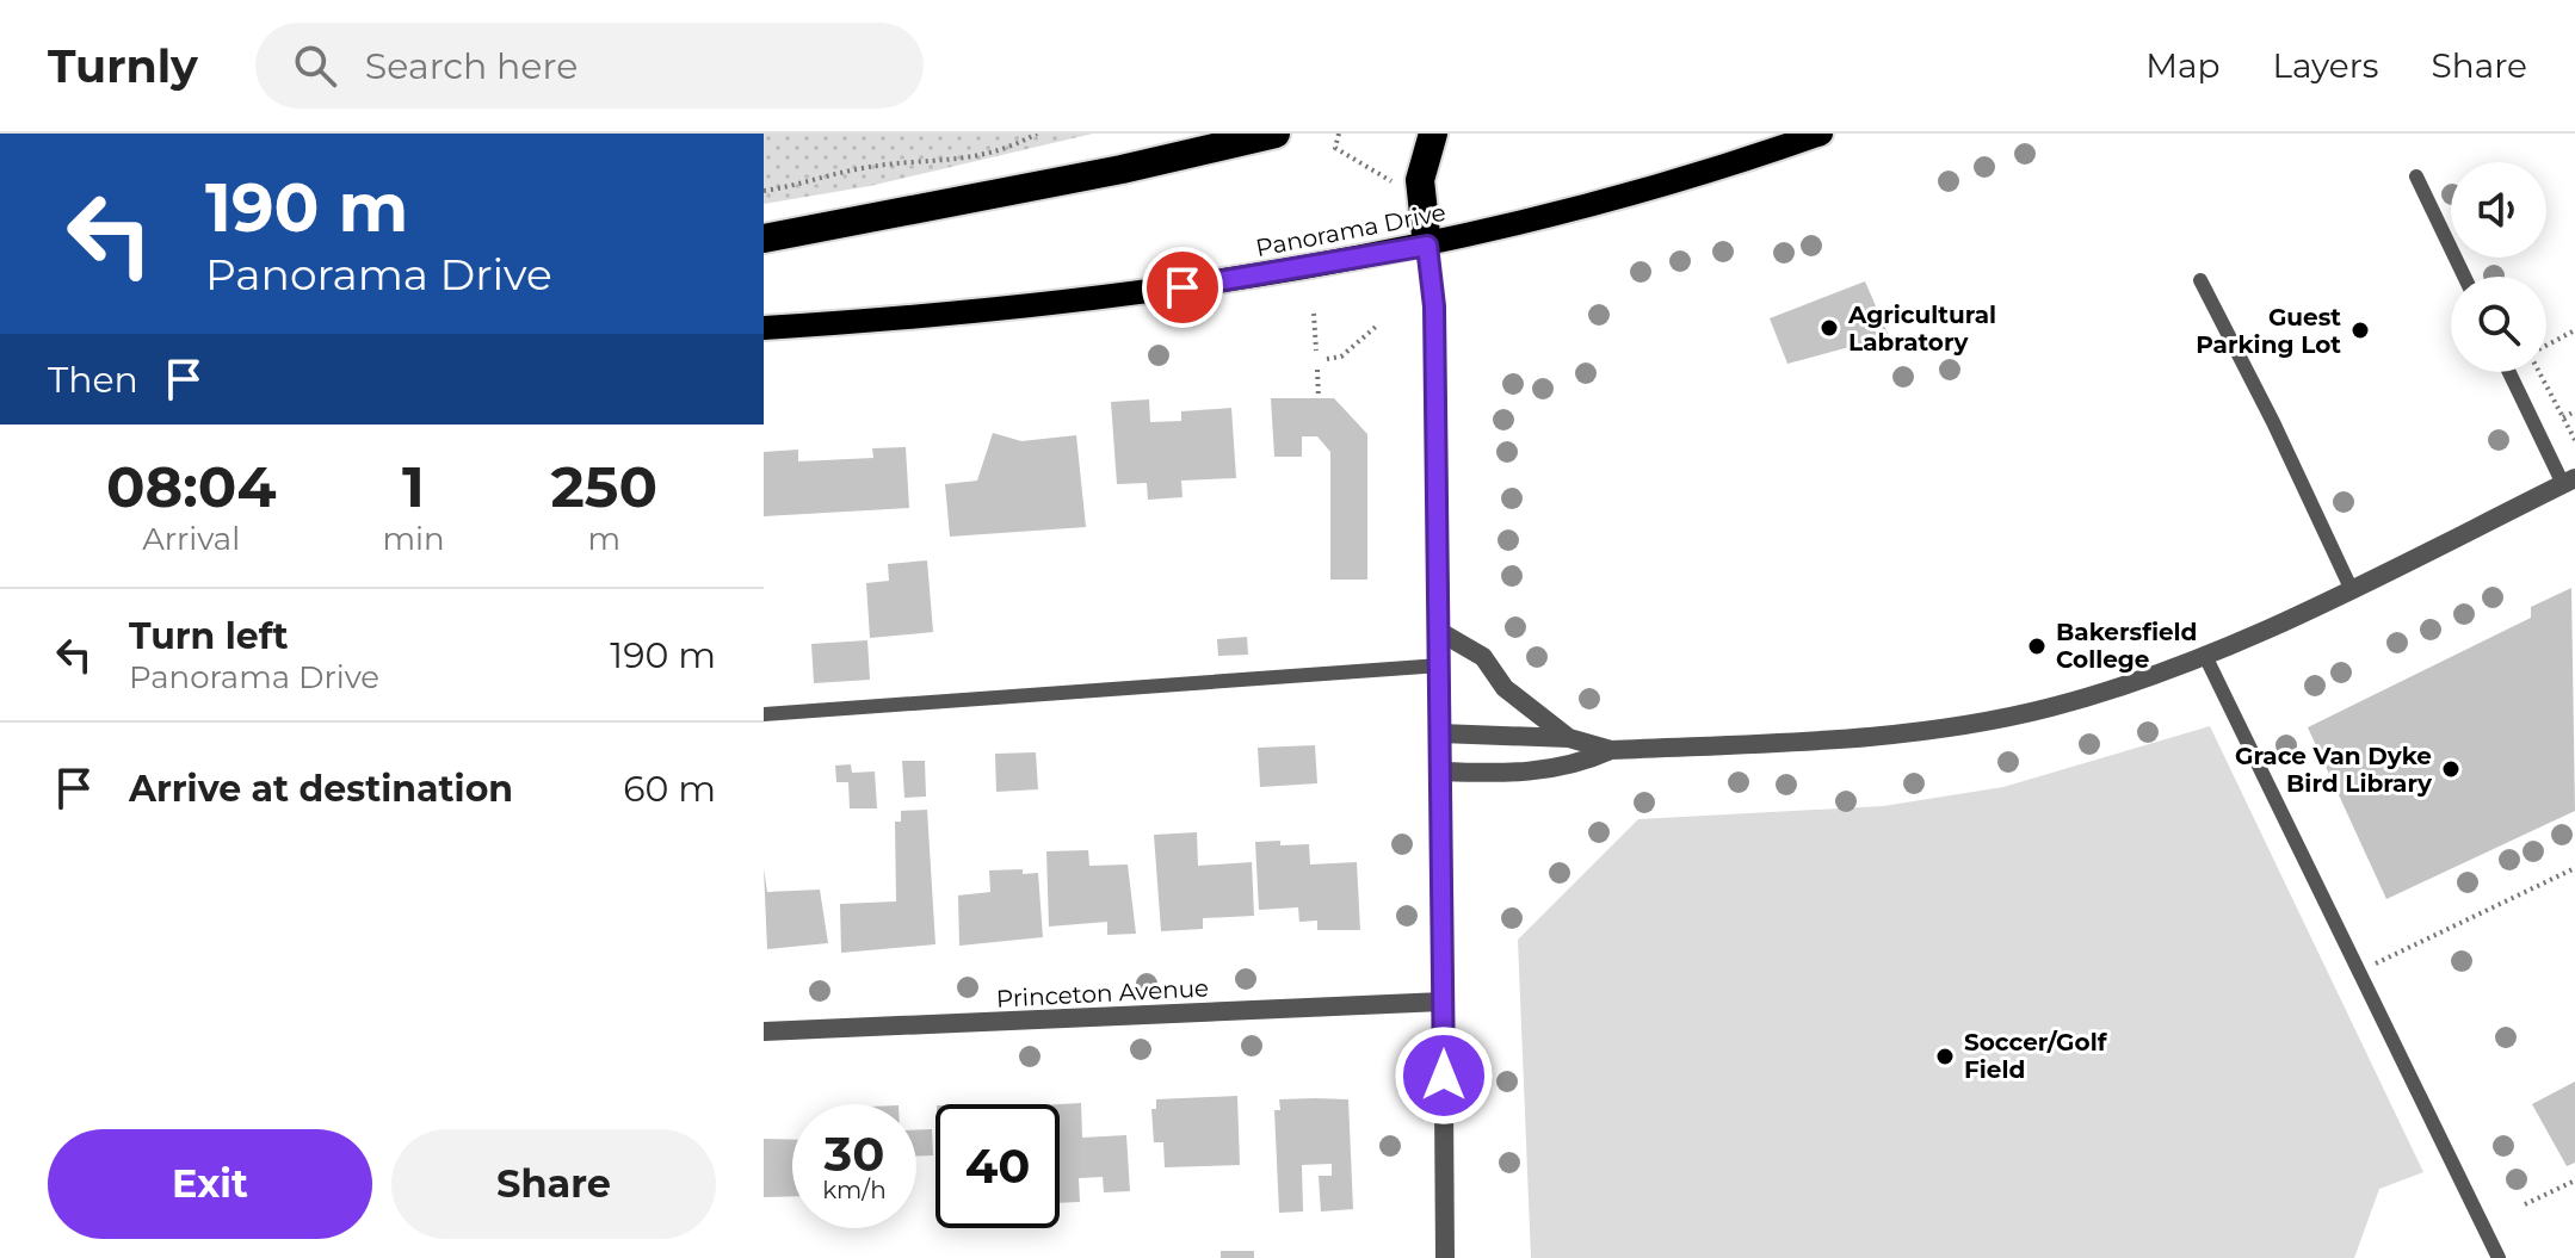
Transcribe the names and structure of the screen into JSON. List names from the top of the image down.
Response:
{
  "streets": {
    "main road": ["Panorama Drive"],
    "street": ["Princeton Avenue"]
  },
  "places": [
    "Agricultural Labratory",
    "Guest Parking Lot",
    "Bakersfield College",
    "Grace Van Dyke Bird Library",
    "Soccer/Golf Field"
  ],
  "page": {
    "header": "Turnly",
    "search": "Search here",
    "nav": ["Map", "Layers", "Share"],
    "turn": ["190 m", "Panorama Drive"],
    "then": "Then",
    "eta": [
      "08:04",
      "Arrival",
      "1",
      "min",
      "250",
      "m"
    ],
    "list": [
      {
        "name": "Turn left",
        "note": "Panorama Drive",
        "value": "190 m"
      },
      {
        "name": "Arrive at destination",
        "value": "60 m"
      }
    ],
    "speed": "30 km/h",
    "limit": "40",
    "buttons": ["Exit", "Share"]
  }
}
